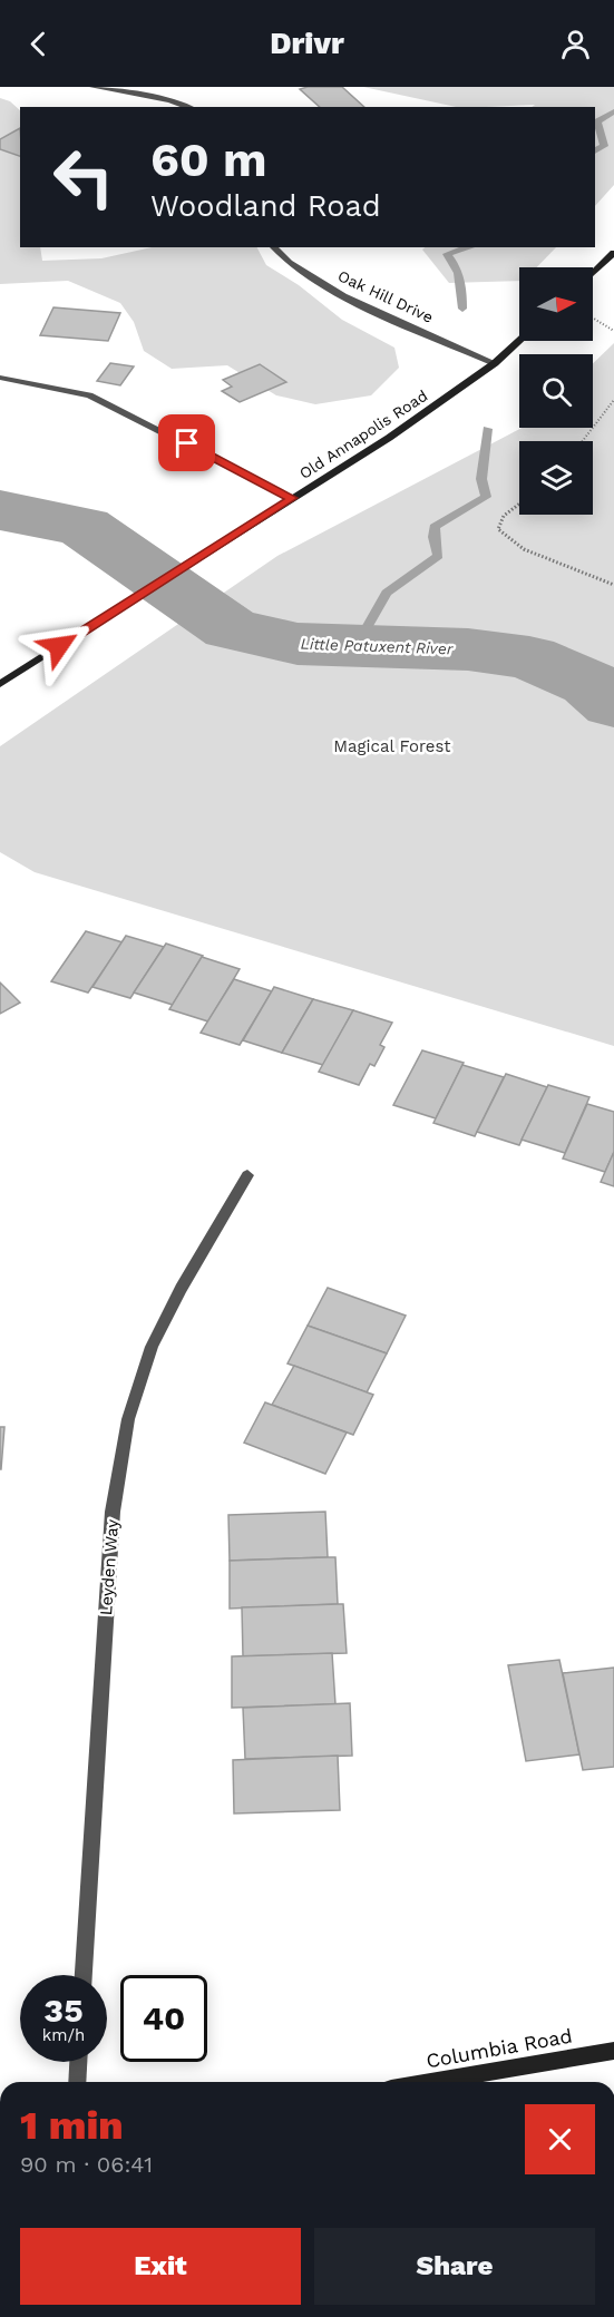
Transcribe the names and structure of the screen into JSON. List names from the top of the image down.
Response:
{
  "streets": {
    "street": [
      "Oak Hill Drive",
      "Old Annapolis Road",
      "Leyden Way",
      "Columbia Road"
    ]
  },
  "crossings": [
    ["Oak Hill Drive", "Old Annapolis Road"]
  ],
  "water": ["Little Patuxent River"],
  "parks": ["Magical Forest"],
  "north": "right",
  "page": {
    "header": "Drivr",
    "turn": ["60 m", "Woodland Road"],
    "speed": "35 km/h",
    "limit": "40",
    "heading": ["1 min", "90 m · 06:41"],
    "buttons": ["Exit", "Share"]
  }
}
